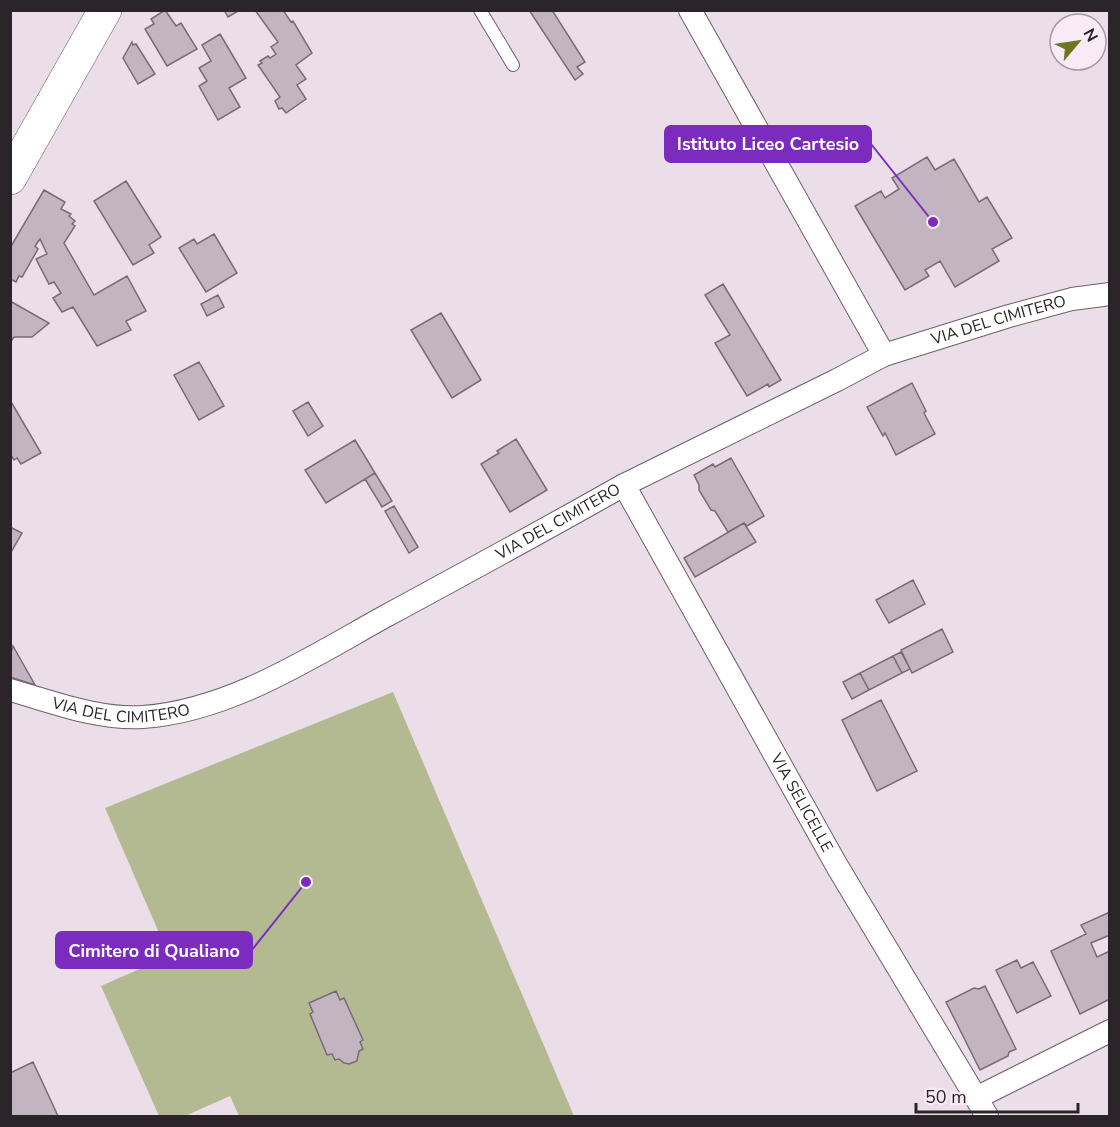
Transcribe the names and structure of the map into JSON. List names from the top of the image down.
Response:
{
  "streets": {
    "street": ["VIA DEL CIMITERO", "VIA SELICELLE"]
  },
  "crossings": [
    ["VIA DEL CIMITERO", "VIA SELICELLE"]
  ],
  "places": ["Istituto Liceo Cartesio", "Cimitero di Qualiano"],
  "scale_bar": "50 m",
  "north": "top right"
}
